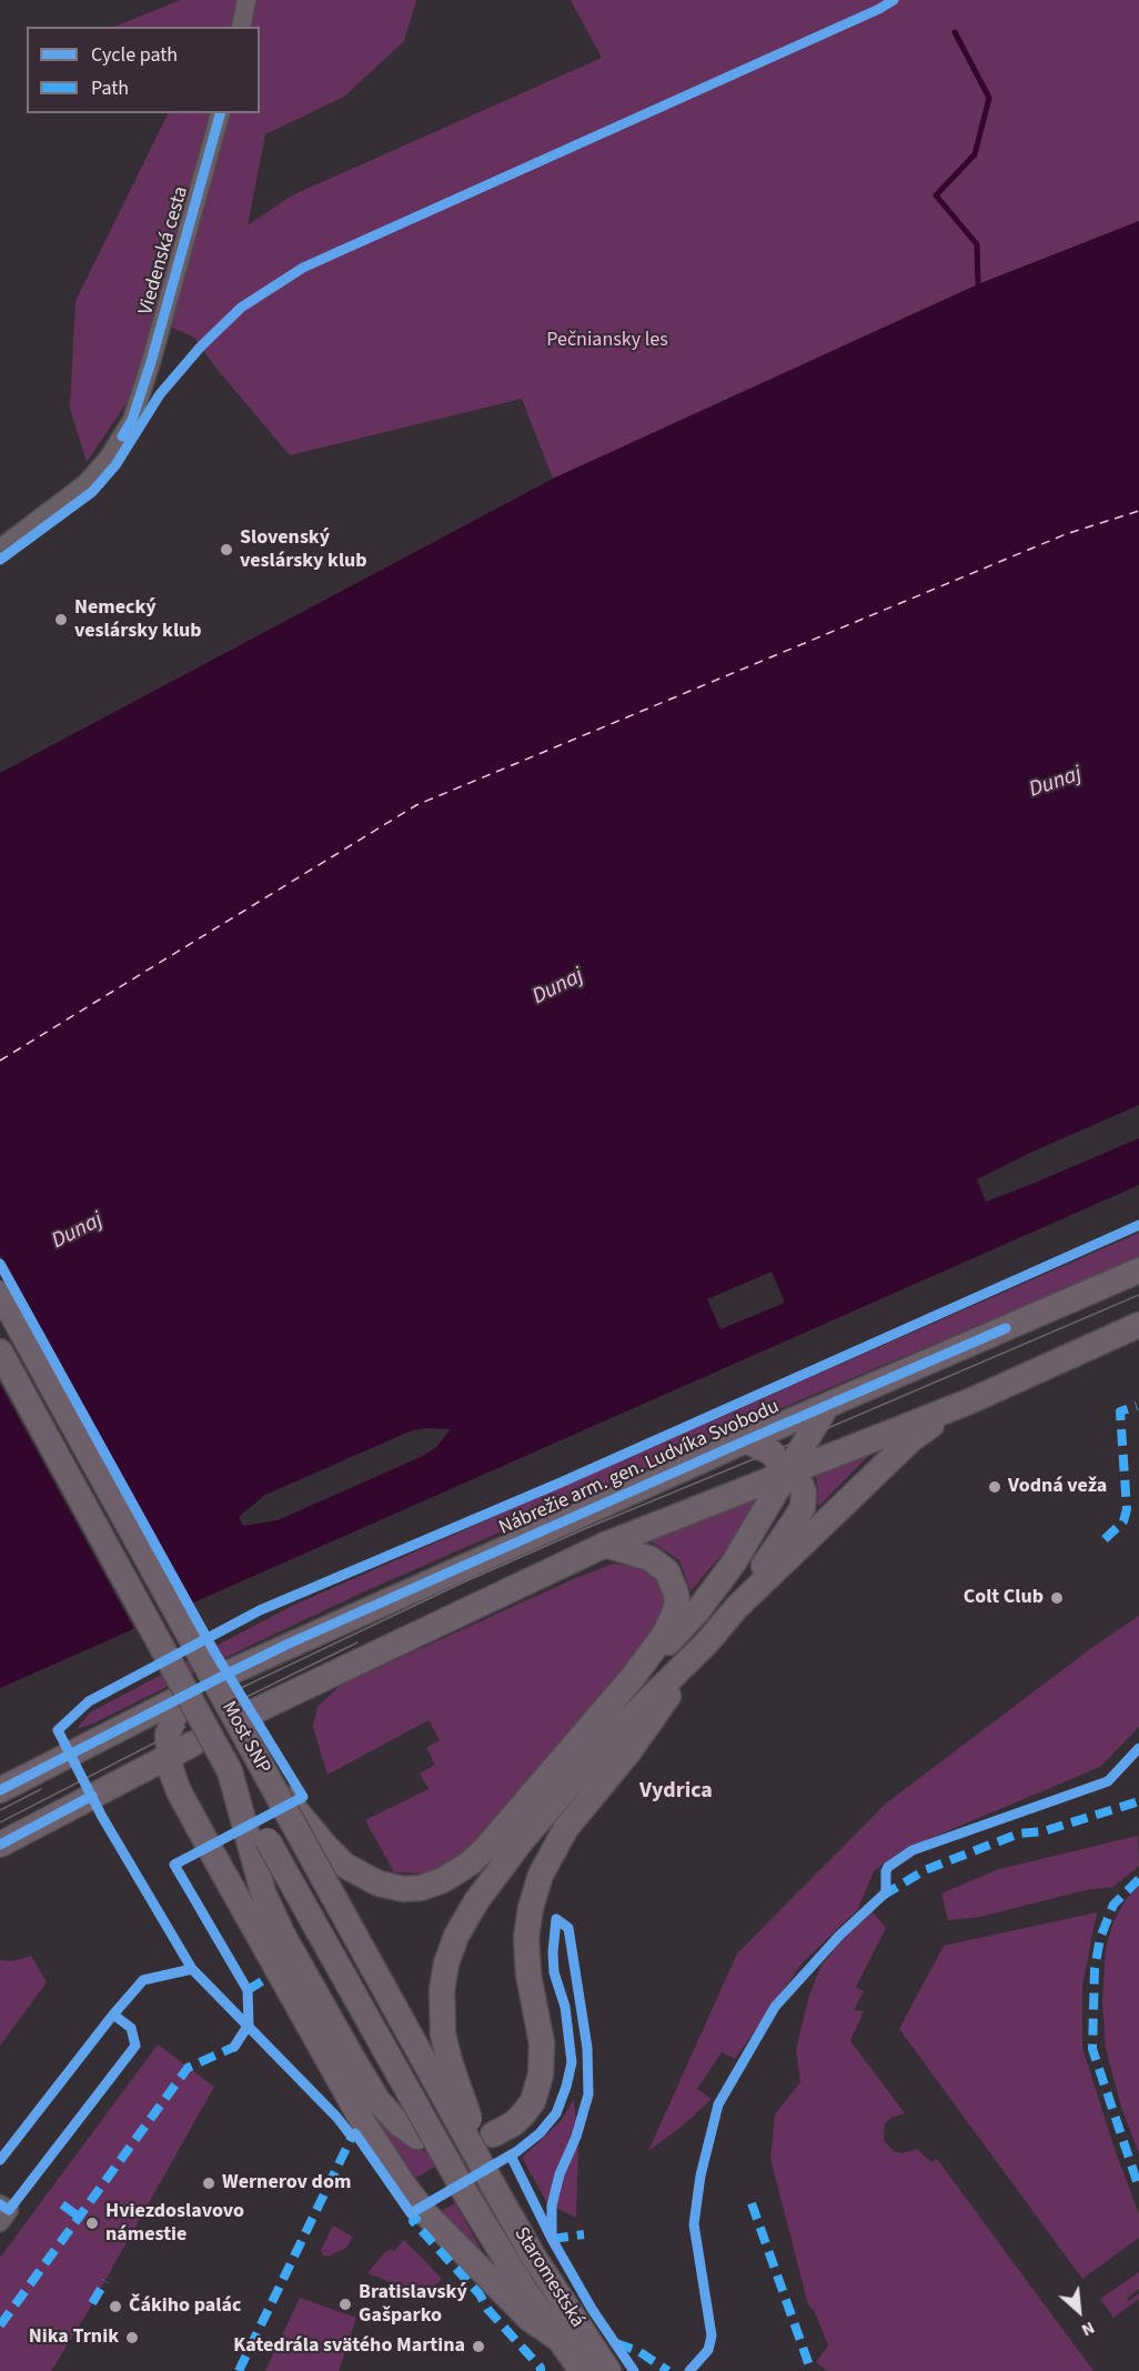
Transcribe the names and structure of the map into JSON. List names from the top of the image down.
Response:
{
  "streets": {
    "main road": ["Nábrežie arm. gen. Ludvíka Svobodu", "Most SNP", "Staromestská"],
    "street": ["Viedenská cesta"]
  },
  "crossings": [
    ["Most SNP", "Staromestská"]
  ],
  "districts": ["Vydrica"],
  "water": ["Dunaj"],
  "parks": ["Pečniansky les"],
  "places": [
    "Slovenský veslársky klub",
    "Nemecký veslársky klub",
    "Vodná veža",
    "Colt Club",
    "Wernerov dom",
    "Hviezdoslavovo námestie",
    "Bratislavský Gašparko",
    "Čákiho palác",
    "Nika Trnik",
    "Katedrála svätého Martina"
  ],
  "legend": ["Cycle path", "Path"],
  "north": "bottom right"
}
